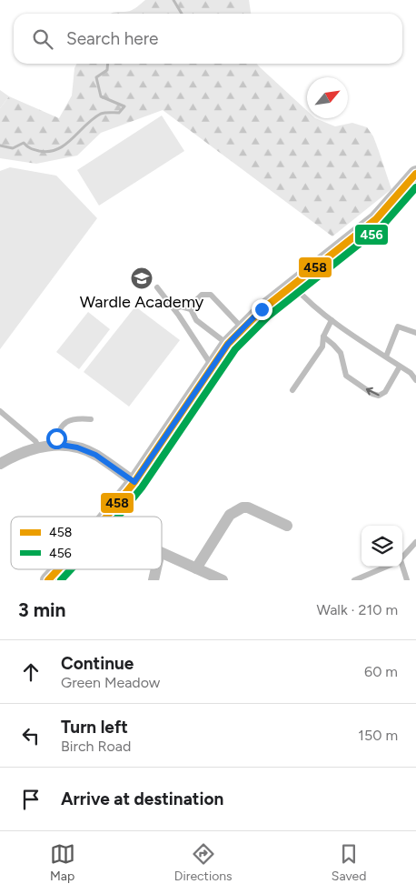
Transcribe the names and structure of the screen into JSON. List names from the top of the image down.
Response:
{
  "places": {
    "school or university": ["Wardle Academy"]
  },
  "lines": ["transit line 458", "transit line 456"],
  "legend": ["458", "456"],
  "north": "top right",
  "page": {
    "search": "Search here",
    "heading": ["3 min", "Walk · 210 m"],
    "list": [
      ["Continue", "Green Meadow", "60 m"],
      ["Turn left", "Birch Road", "150 m"],
      "Arrive at destination"
    ],
    "nav": ["Map", "Directions", "Saved"]
  }
}
